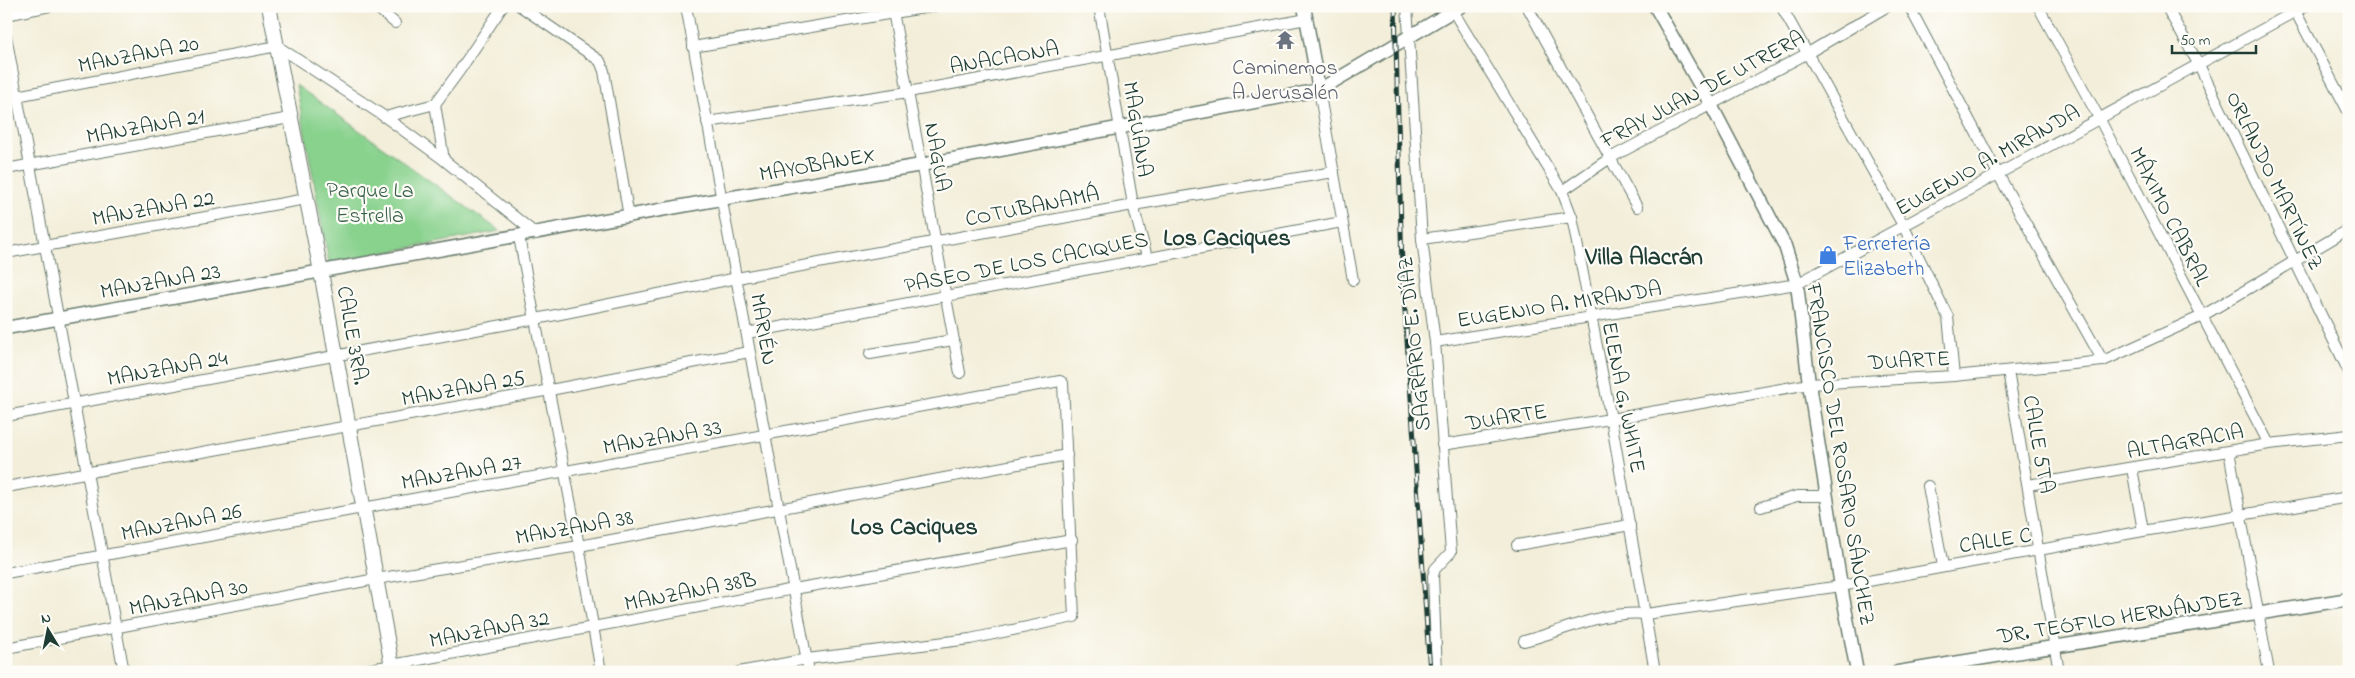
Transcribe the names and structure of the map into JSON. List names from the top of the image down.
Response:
{
  "streets": {
    "main road": ["CALLE 3RA."],
    "street": [
      "MANZANA 20",
      "ANACAONA",
      "FRAY JUAN DE UTRERA",
      "MANZANA 21",
      "MAGUANA",
      "NAGUA",
      "EUGENIO A. MIRANDA",
      "MAYOBANEX",
      "ORLANDO MARTÍNEZ",
      "COTUBANAMÁ",
      "MANZANA 22",
      "MÁXIMO CABRAL",
      "PASEO DE LOS CACIQUES",
      "MANZANA 23",
      "MARIÉN",
      "SAGRARIO E. DÍAZ",
      "DUARTE",
      "MANZANA 24",
      "MANZANA 25",
      "ELENA G. WHITE",
      "MANZANA 33",
      "ALTAGRACIA",
      "CALLE 5TA",
      "FRANCISCO DEL ROSARIO SÁNCHEZ",
      "MANZANA 27",
      "MANZANA 26",
      "MANZANA 38",
      "CALLE C",
      "MANZANA 38B",
      "MANZANA 30",
      "DR. TEÓFILO HERNÁNDEZ",
      "MANZANA 32"
    ]
  },
  "crossings": [
    ["MANZANA 20", "CALLE 3RA."],
    ["ANACAONA", "MAGUANA"],
    ["ANACAONA", "NAGUA"],
    ["ANACAONA", "MARIÉN"],
    ["FRAY JUAN DE UTRERA", "ELENA G. WHITE"],
    ["FRAY JUAN DE UTRERA", "FRANCISCO DEL ROSARIO SÁNCHEZ"],
    ["MANZANA 21", "CALLE 3RA."],
    ["MAGUANA", "MAYOBANEX"],
    ["MAGUANA", "COTUBANAMÁ"],
    ["MAGUANA", "PASEO DE LOS CACIQUES"],
    ["NAGUA", "MAYOBANEX"],
    ["NAGUA", "COTUBANAMÁ"],
    ["NAGUA", "PASEO DE LOS CACIQUES"],
    ["EUGENIO A. MIRANDA", "ORLANDO MARTÍNEZ"],
    ["EUGENIO A. MIRANDA", "MÁXIMO CABRAL"],
    ["EUGENIO A. MIRANDA", "SAGRARIO E. DÍAZ"],
    ["EUGENIO A. MIRANDA", "ELENA G. WHITE"],
    ["EUGENIO A. MIRANDA", "FRANCISCO DEL ROSARIO SÁNCHEZ"],
    ["MAYOBANEX", "MANZANA 23"],
    ["MAYOBANEX", "MARIÉN"],
    ["MAYOBANEX", "CALLE 3RA."],
    ["MAYOBANEX", "SAGRARIO E. DÍAZ"],
    ["MAYOBANEX", "ELENA G. WHITE"],
    ["ORLANDO MARTÍNEZ", "DUARTE"],
    ["COTUBANAMÁ", "MARIÉN"],
    ["MANZANA 22", "CALLE 3RA."],
    ["MÁXIMO CABRAL", "DUARTE"],
    ["MÁXIMO CABRAL", "ALTAGRACIA"],
    ["PASEO DE LOS CACIQUES", "MARIÉN"],
    ["MANZANA 23", "CALLE 3RA."],
    ["MARIÉN", "MANZANA 25"],
    ["MARIÉN", "MANZANA 33"],
    ["MARIÉN", "MANZANA 38"],
    ["MARIÉN", "MANZANA 38B"],
    ["CALLE 3RA.", "MANZANA 24"],
    ["CALLE 3RA.", "MANZANA 25"],
    ["CALLE 3RA.", "MANZANA 27"],
    ["CALLE 3RA.", "MANZANA 26"],
    ["CALLE 3RA.", "MANZANA 38"],
    ["CALLE 3RA.", "MANZANA 30"],
    ["CALLE 3RA.", "MANZANA 32"],
    ["SAGRARIO E. DÍAZ", "DUARTE"],
    ["DUARTE", "ELENA G. WHITE"],
    ["DUARTE", "CALLE 5TA"],
    ["DUARTE", "FRANCISCO DEL ROSARIO SÁNCHEZ"],
    ["ELENA G. WHITE", "CALLE C"],
    ["MANZANA 33", "MANZANA 27"],
    ["MANZANA 33", "MANZANA 38"],
    ["ALTAGRACIA", "CALLE 5TA"],
    ["CALLE 5TA", "CALLE C"],
    ["CALLE 5TA", "DR. TEÓFILO HERNÁNDEZ"],
    ["FRANCISCO DEL ROSARIO SÁNCHEZ", "CALLE C"],
    ["MANZANA 27", "MANZANA 26"],
    ["MANZANA 38", "MANZANA 30"],
    ["MANZANA 38B", "MANZANA 32"]
  ],
  "districts": ["Los Caciques", "Villa Alacrán", "Los Caciques"],
  "parks": ["Parque La Estrella"],
  "places": {
    "temple": ["Caminemos A Jerusalén"],
    "shop": ["Ferretería Elizabeth"]
  },
  "scale_bar": "50 m",
  "north": "top"
}
